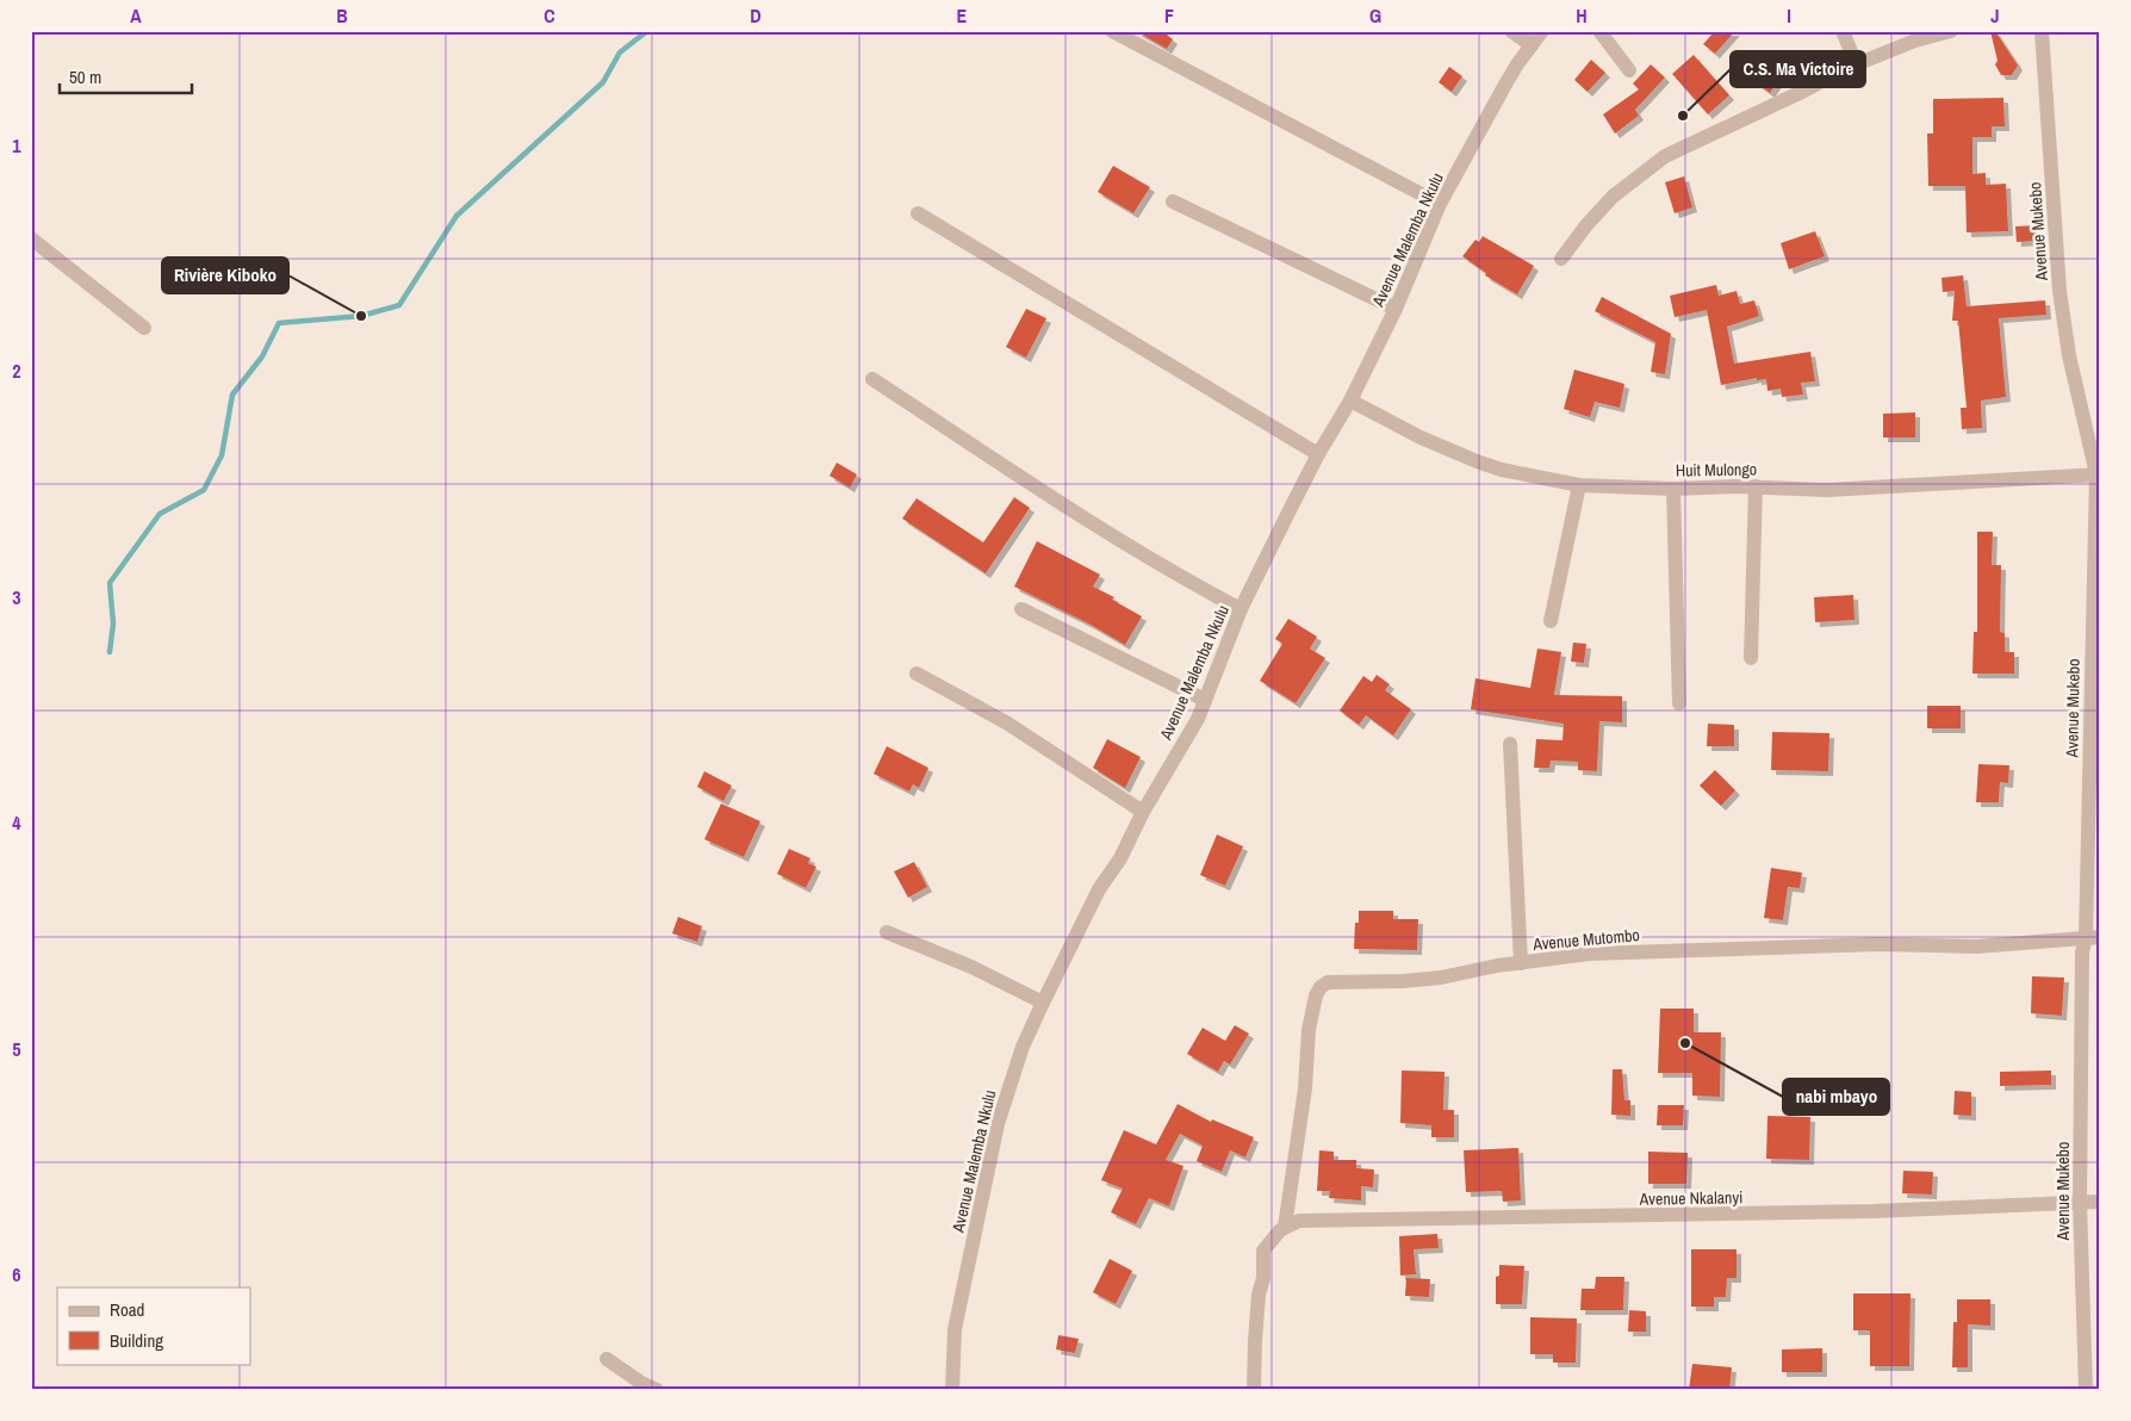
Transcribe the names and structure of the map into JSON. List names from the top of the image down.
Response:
{
  "streets": {
    "street": [
      "Avenue Mukebo",
      "Avenue Malemba Nkulu",
      "Huit Mulongo",
      "Avenue Mutombo",
      "Avenue Nkalanyi"
    ]
  },
  "crossings": [
    ["Avenue Mukebo", "Huit Mulongo"],
    ["Avenue Mukebo", "Avenue Mutombo"],
    ["Avenue Mukebo", "Avenue Nkalanyi"],
    ["Avenue Malemba Nkulu", "Huit Mulongo"],
    ["Avenue Mutombo", "Avenue Nkalanyi"]
  ],
  "places": ["C.S. Ma Victoire", "Rivière Kiboko", "nabi mbayo"],
  "legend": ["Road", "Building"],
  "scale_bar": "50 m",
  "grid": {
    "columns": [
      "A",
      "B",
      "C",
      "D",
      "E",
      "F",
      "G",
      "H",
      "I",
      "J"
    ],
    "rows": [
      "1",
      "2",
      "3",
      "4",
      "5",
      "6"
    ]
  }
}
